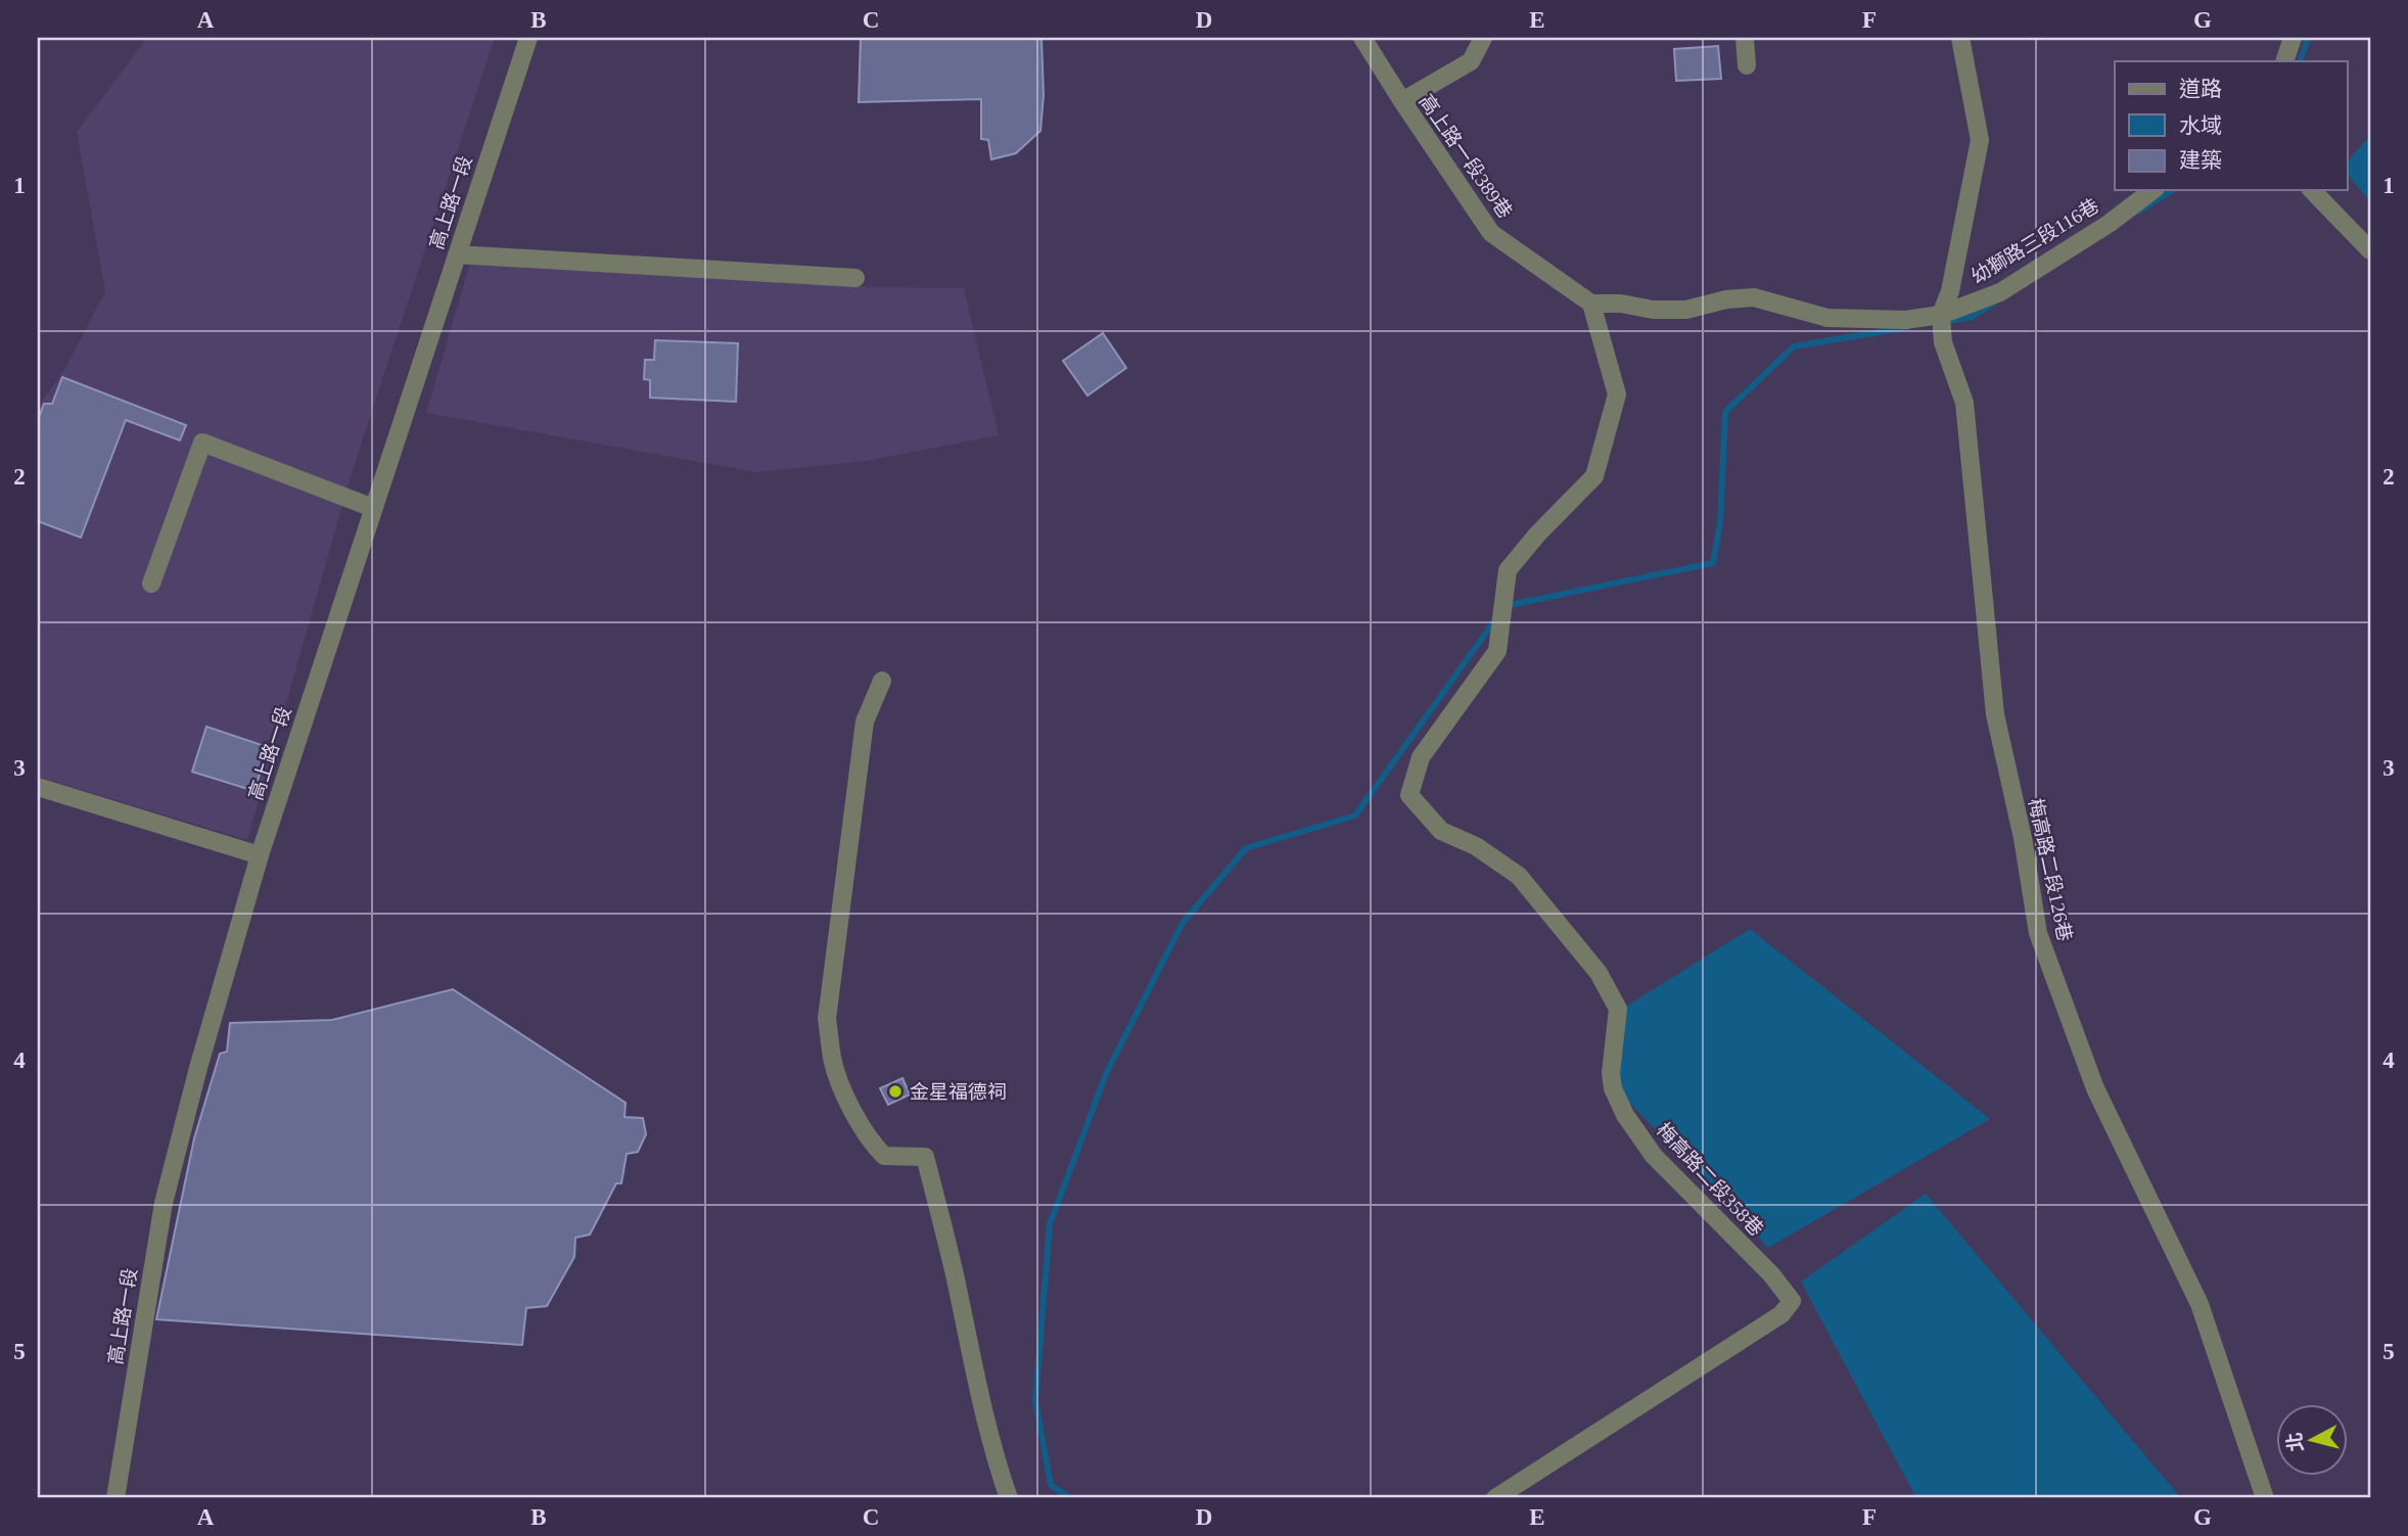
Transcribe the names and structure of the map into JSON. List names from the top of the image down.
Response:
{
  "streets": {
    "street": [
      "高上路一段389巷",
      "高上路一段",
      "幼獅路三段116巷",
      "梅高路二段126巷",
      "梅高路二段358巷"
    ]
  },
  "crossings": [
    ["高上路一段389巷", "幼獅路三段116巷"],
    ["高上路一段389巷", "梅高路二段358巷"],
    ["幼獅路三段116巷", "梅高路二段126巷"],
    ["幼獅路三段116巷", "梅高路二段358巷"]
  ],
  "places": ["金星福德祠"],
  "legend": ["道路", "水域", "建築"],
  "north": "left",
  "grid": {
    "columns": [
      "A",
      "B",
      "C",
      "D",
      "E",
      "F",
      "G"
    ],
    "rows": [
      "1",
      "2",
      "3",
      "4",
      "5"
    ]
  }
}
